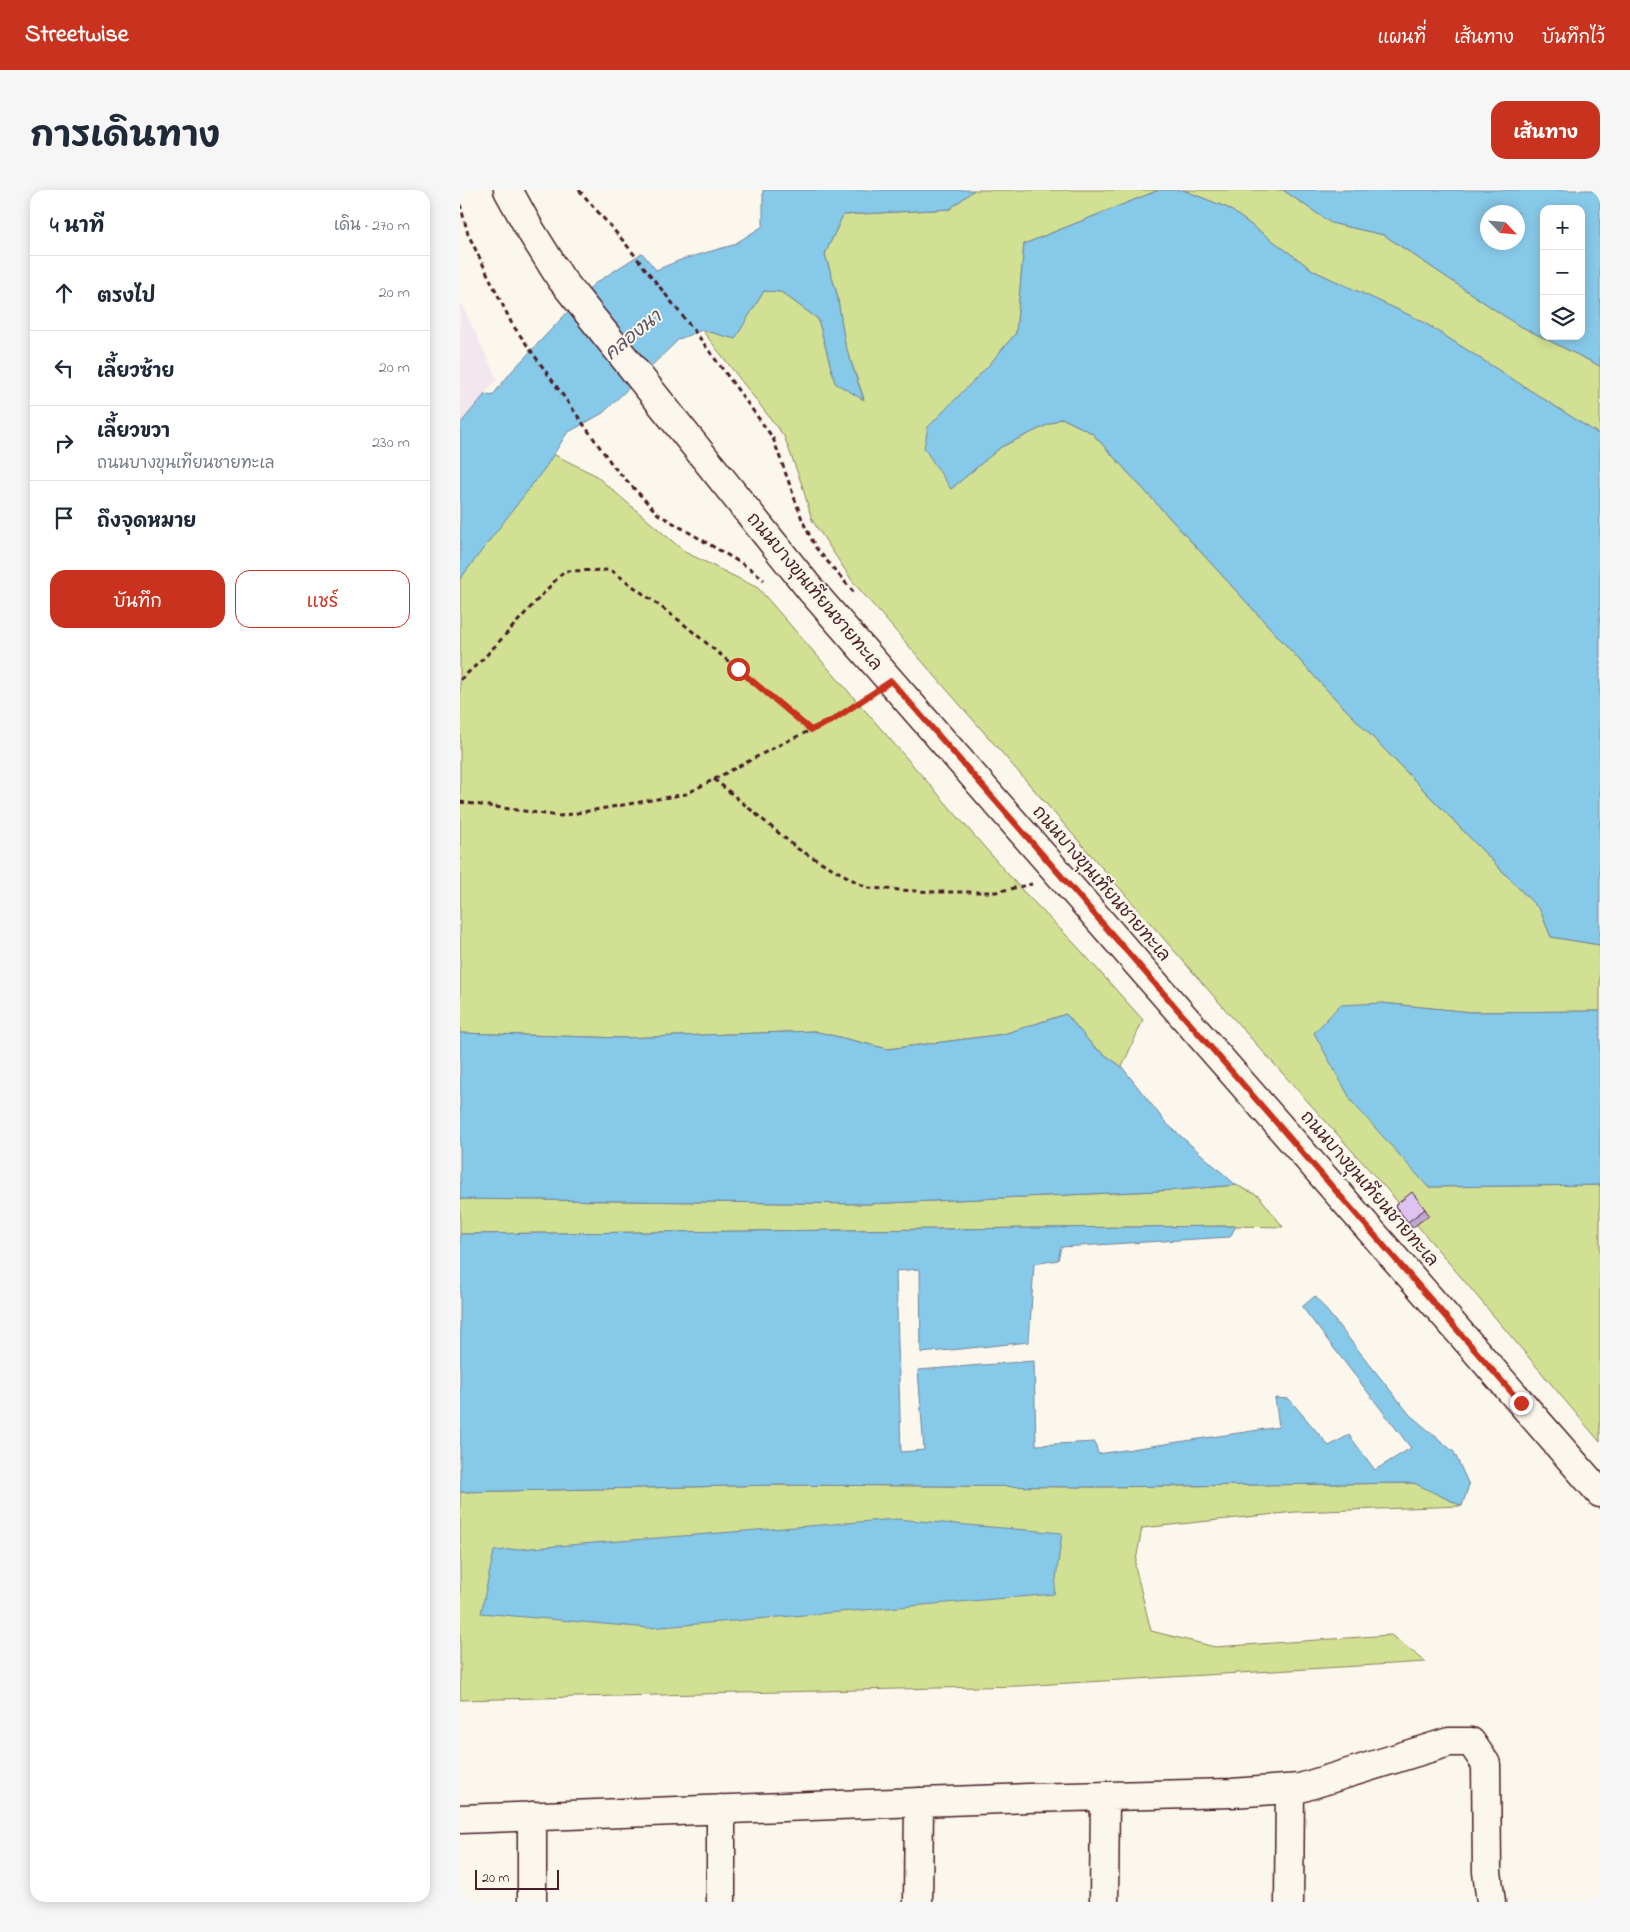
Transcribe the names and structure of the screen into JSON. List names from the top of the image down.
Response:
{
  "streets": {
    "main road": ["ถนนบางขุนเทียนชายทะเล"]
  },
  "water": ["คลองนา"],
  "scale_bar": "20 m",
  "north": "bottom right",
  "page": {
    "header": "Streetwise",
    "nav": ["แผนที่", "เส้นทาง", "บันทึกไว้"],
    "title": "การเดินทาง",
    "buttons": [
      "เส้นทาง",
      ["บันทึก", "แชร์"]
    ],
    "heading": ["4 นาที", "เดิน · 270 m"],
    "map_buttons": ["+", "−"],
    "list": [
      ["ตรงไป", "20 m"],
      ["เลี้ยวซ้าย", "20 m"],
      ["เลี้ยวขวา", "ถนนบางขุนเทียนชายทะเล", "230 m"],
      "ถึงจุดหมาย"
    ],
    "scale": "20 m"
  }
}
